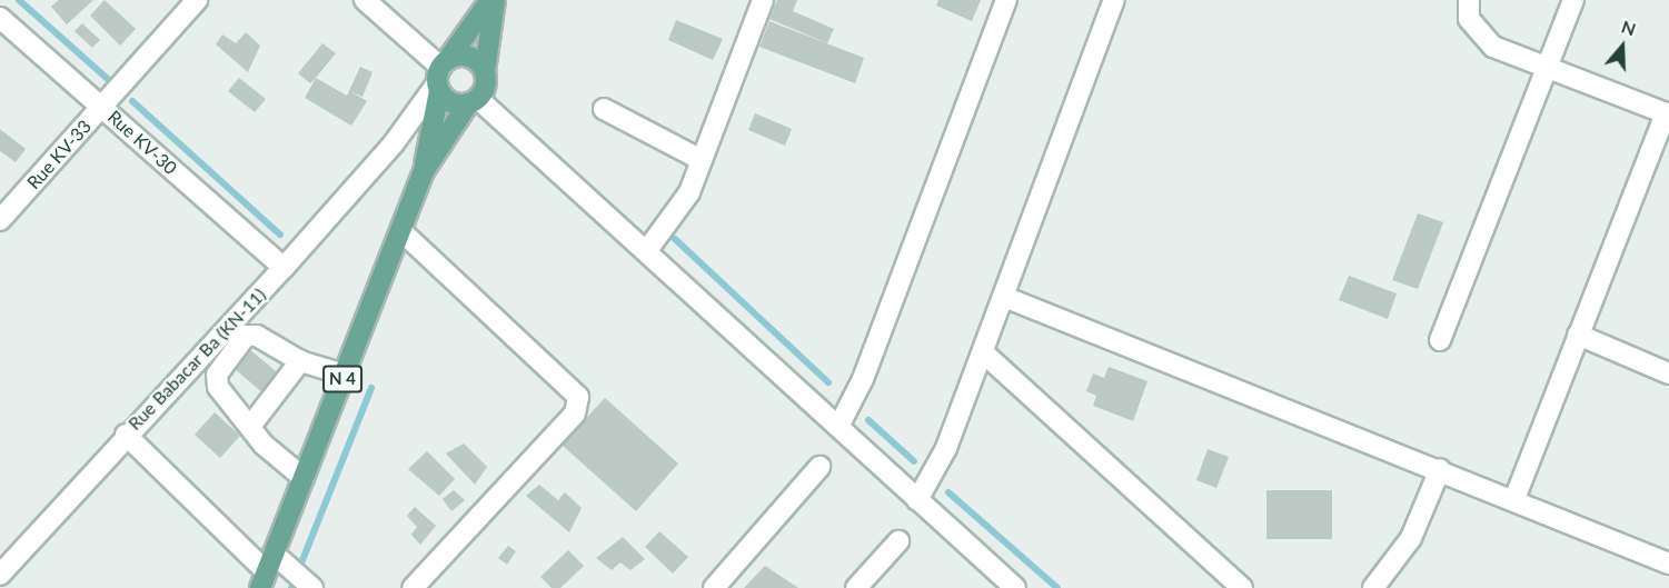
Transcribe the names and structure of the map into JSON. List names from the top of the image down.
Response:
{
  "streets": {
    "main road": ["N 4"],
    "street": ["Rue KV-30", "Rue KV-33", "Rue Babacar Ba (KN-11)"]
  },
  "crossings": [
    ["Rue KV-30", "Rue KV-33"],
    ["Rue KV-30", "Rue Babacar Ba (KN-11)"]
  ],
  "north": "top"
}
